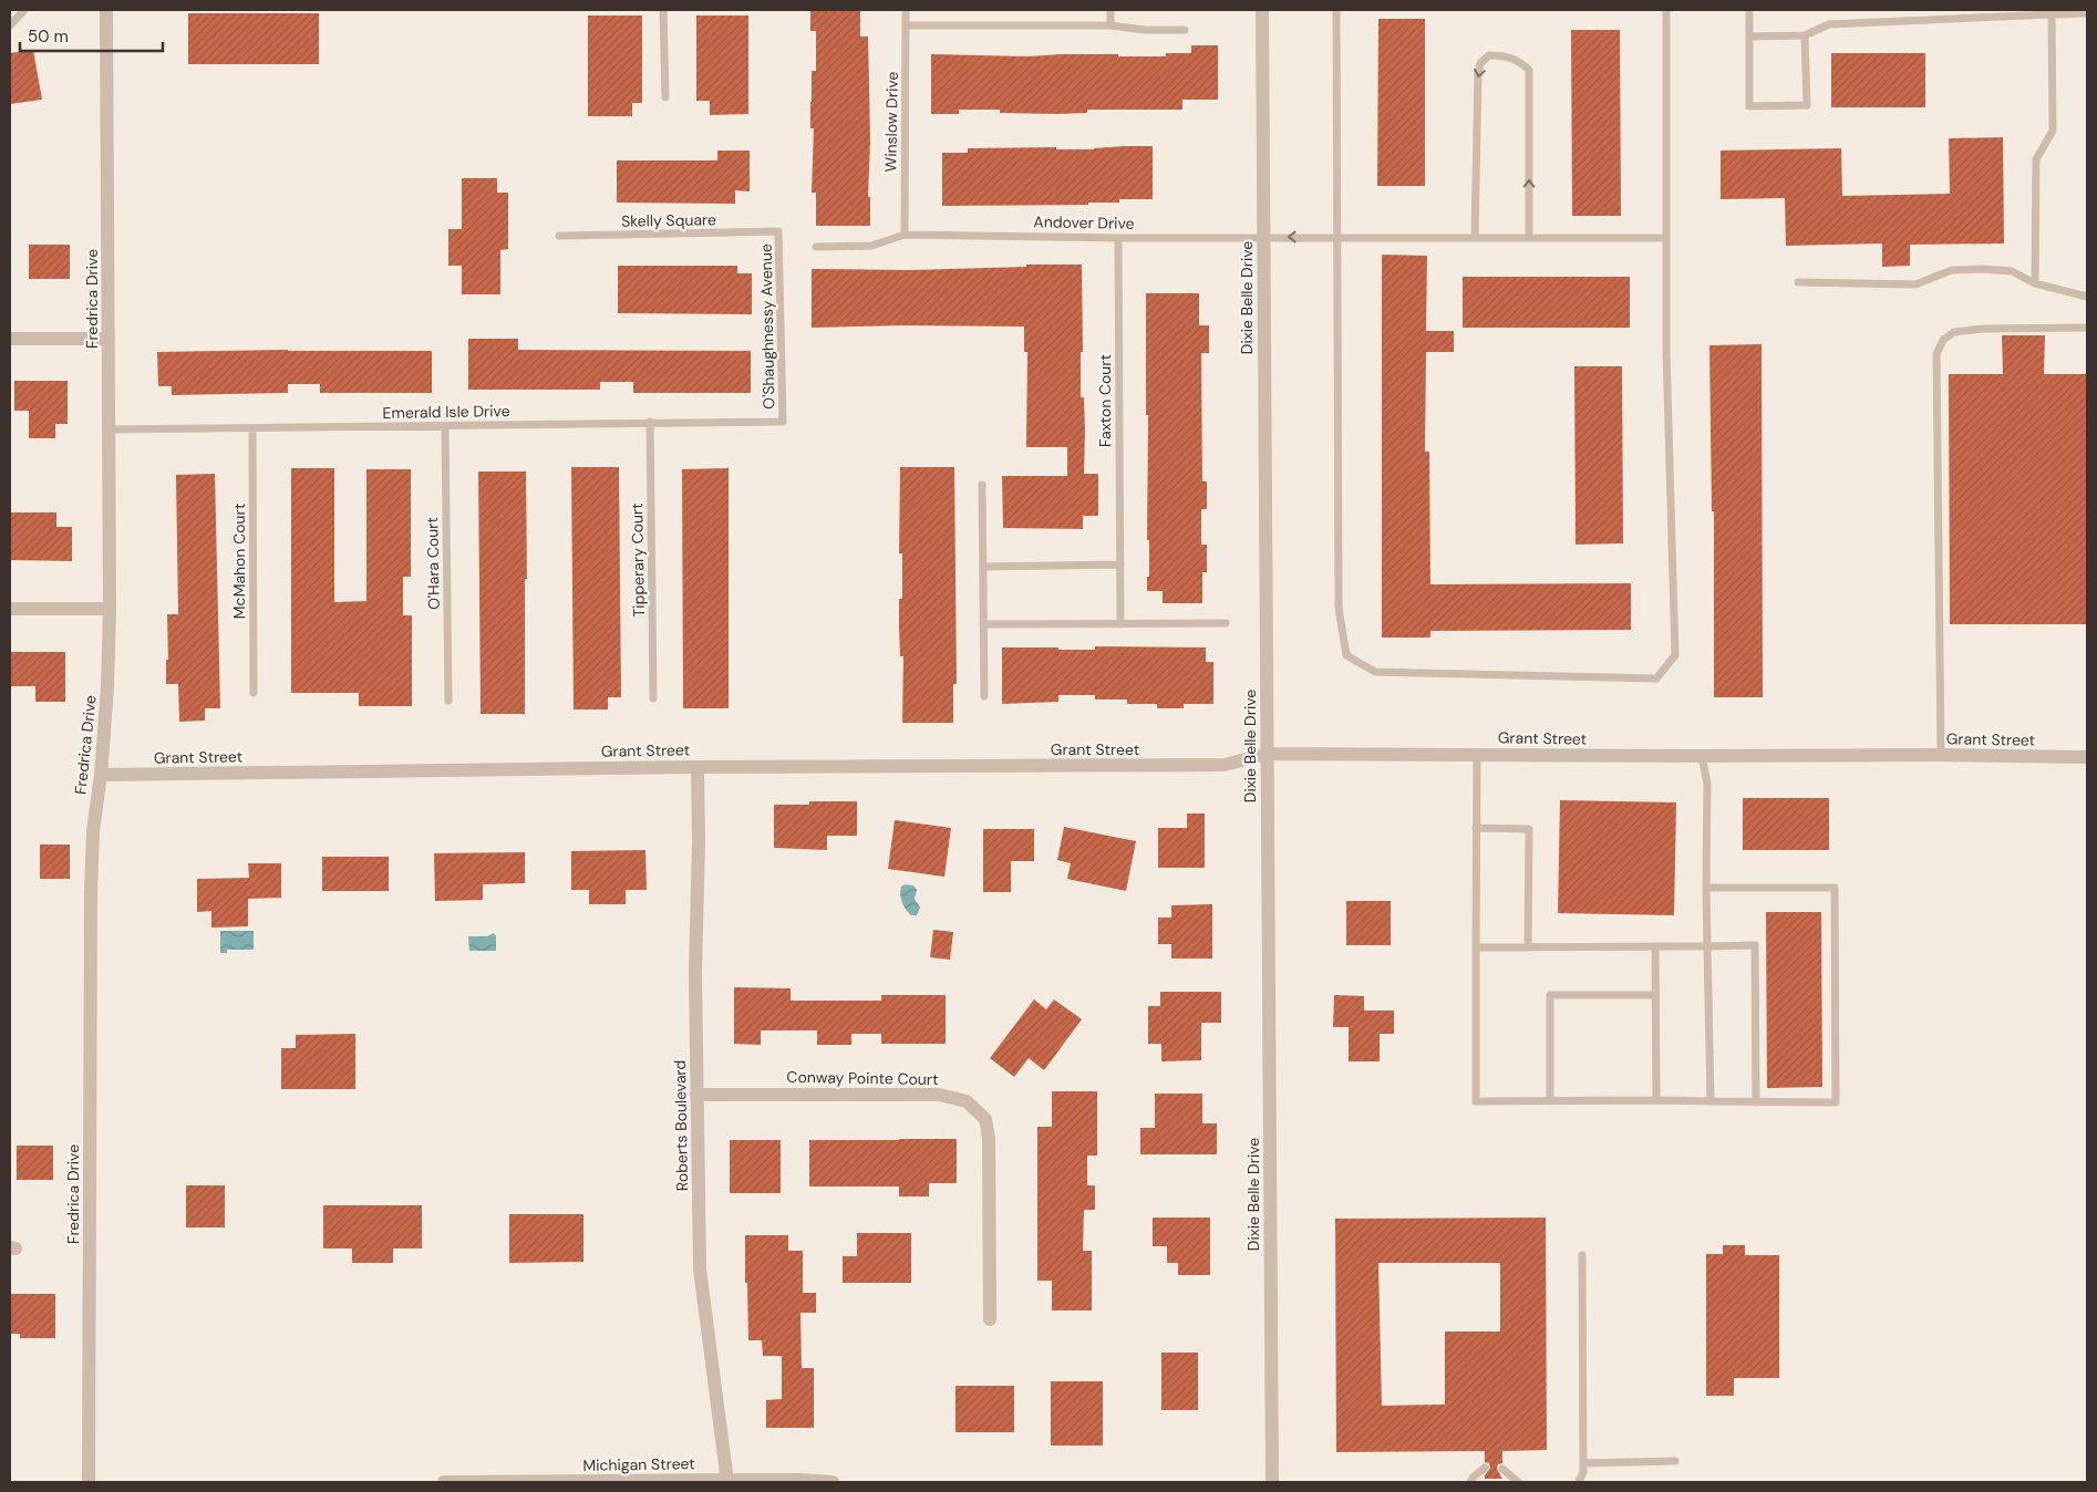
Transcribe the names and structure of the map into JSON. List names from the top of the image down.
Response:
{
  "streets": {
    "street": [
      "Dixie Belle Drive",
      "Fredrica Drive",
      "Grant Street",
      "Conway Pointe Court",
      "Roberts Boulevard",
      "Michigan Street"
    ],
    "lane": [
      "Winslow Drive",
      "Skelly Square",
      "Andover Drive",
      "O'Shaughnessy Avenue",
      "Faxton Court",
      "Emerald Isle Drive",
      "Tipperary Court",
      "McMahon Court",
      "O'Hara Court"
    ]
  },
  "crossings": [
    ["Winslow Drive", "Andover Drive"],
    ["Skelly Square", "O'Shaughnessy Avenue"],
    ["Andover Drive", "Dixie Belle Drive"],
    ["Andover Drive", "Faxton Court"],
    ["Dixie Belle Drive", "Grant Street"],
    ["Fredrica Drive", "Emerald Isle Drive"],
    ["Fredrica Drive", "Grant Street"],
    ["O'Shaughnessy Avenue", "Emerald Isle Drive"],
    ["Emerald Isle Drive", "Tipperary Court"],
    ["Emerald Isle Drive", "McMahon Court"],
    ["Emerald Isle Drive", "O'Hara Court"],
    ["Grant Street", "Roberts Boulevard"],
    ["Conway Pointe Court", "Roberts Boulevard"],
    ["Roberts Boulevard", "Michigan Street"]
  ],
  "scale_bar": "50 m"
}
